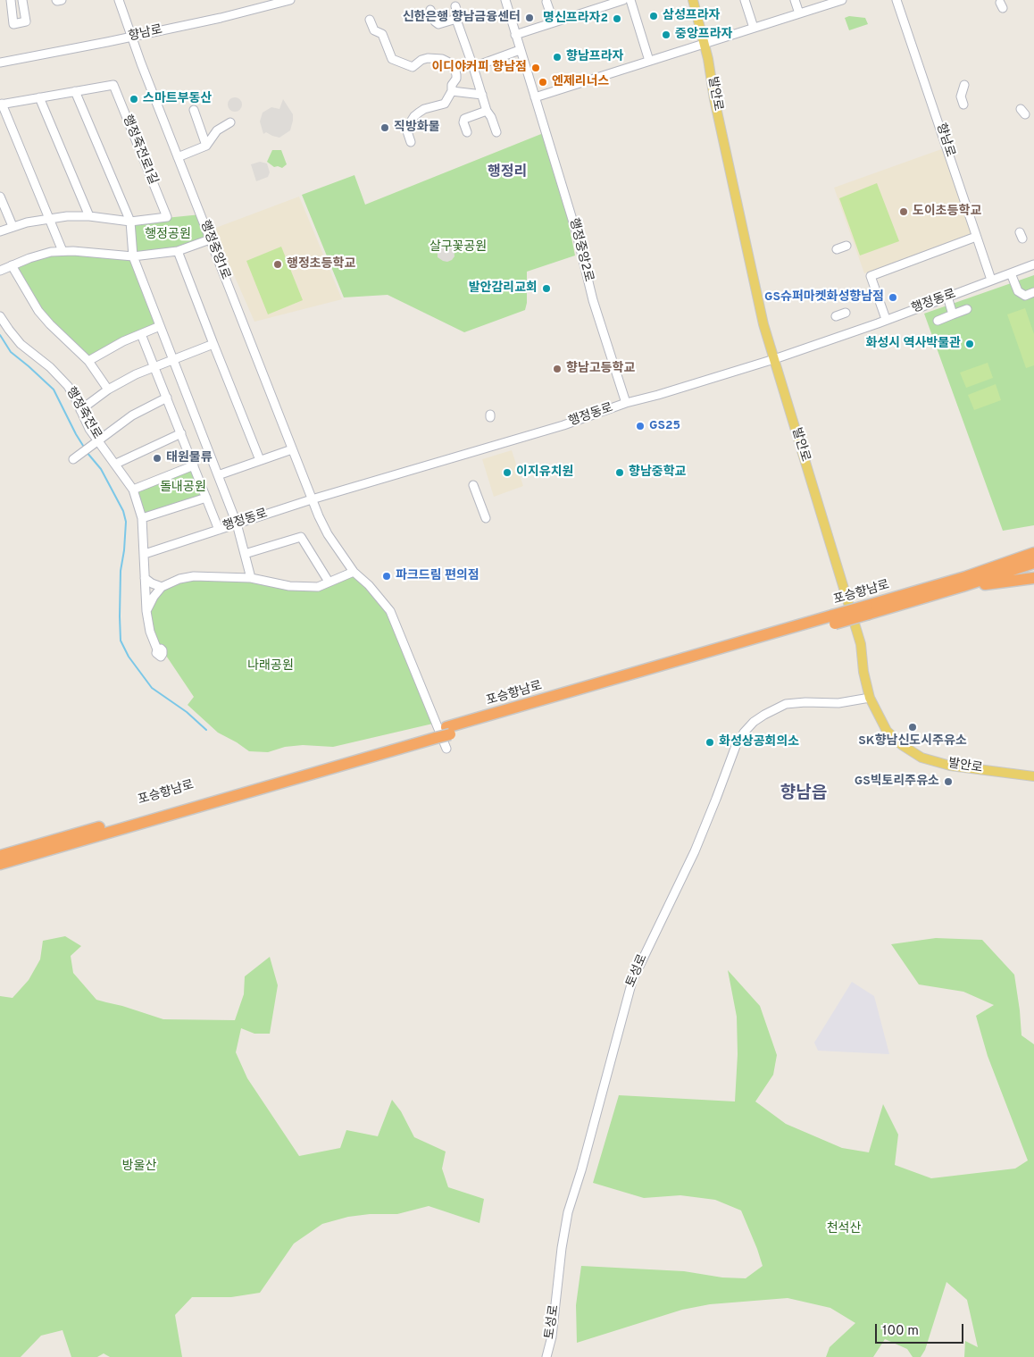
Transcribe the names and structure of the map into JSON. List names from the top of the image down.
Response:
{
  "streets": {
    "highway": ["포승향남로"],
    "main road": ["발안로"],
    "street": [
      "향남로",
      "행정죽전로1길",
      "행정중앙1로",
      "행정중앙2로",
      "행정동로",
      "행정죽전로",
      "토성로"
    ]
  },
  "crossings": [
    ["향남로", "행정중앙1로"],
    ["향남로", "행정동로"],
    ["발안로", "행정동로"],
    ["발안로", "토성로"],
    ["행정중앙1로", "행정동로"],
    ["행정중앙2로", "행정동로"],
    ["행정동로", "행정죽전로"]
  ],
  "districts": ["행정리", "향남읍"],
  "parks": [
    "행정공원",
    "살구꽃공원",
    "돌내공원",
    "나래공원",
    "방울산",
    "천석산"
  ],
  "places": [
    "삼성프라자",
    "신한은행 향남금융센터",
    "명신프라자2",
    "중앙프라자",
    "향남프라자",
    "이디야커피 향남점",
    "엔제리너스",
    "스마트부동산",
    "직방화물",
    "도이초등학교",
    "행정초등학교",
    "발안감리교회",
    "GS슈퍼마켓화성향남점",
    "화성시 역사박물관",
    "향남고등학교",
    "GS25",
    "태원물류",
    "이지유치원",
    "향남중학교",
    "파크드림 편의점",
    "SK향남신도시주유소",
    "화성상공회의소",
    "GS빅토리주유소"
  ],
  "scale_bar": "100 m"
}
